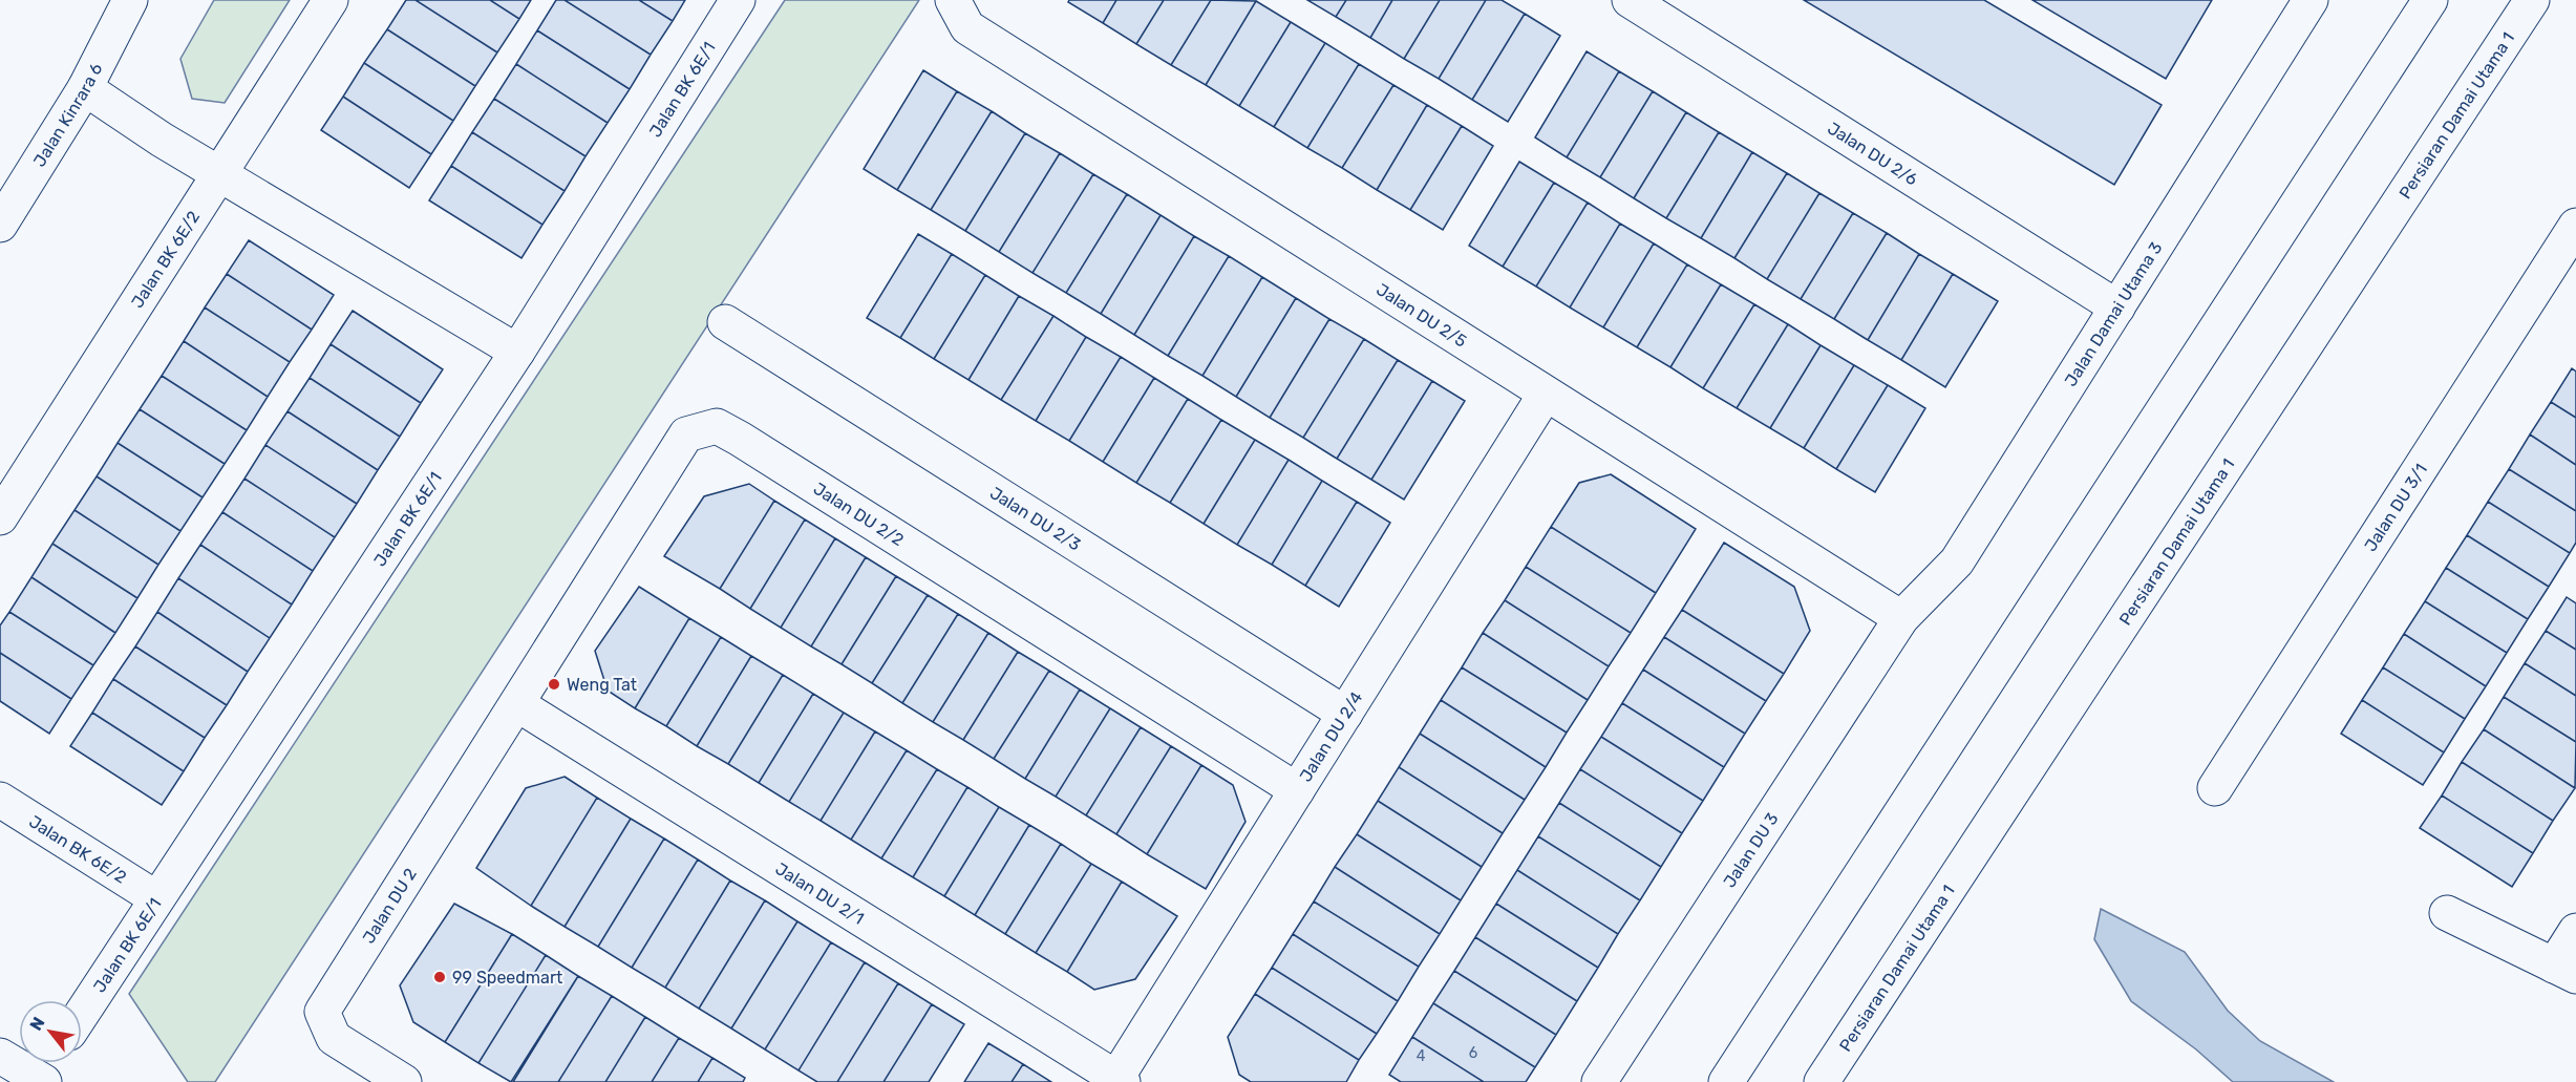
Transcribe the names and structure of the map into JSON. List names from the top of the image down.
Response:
{
  "streets": {
    "street": [
      "Jalan BK 6E/1",
      "Jalan Kinrara 6",
      "Persiaran Damai Utama 1",
      "Jalan DU 2/6",
      "Jalan BK 6E/2",
      "Jalan DU 2/5",
      "Jalan Damai Utama 3",
      "Jalan DU 3/1",
      "Jalan DU 2/2",
      "Jalan DU 2/3",
      "Jalan DU 2/4",
      "Jalan DU 3",
      "Jalan DU 2/1",
      "Jalan DU 2"
    ]
  },
  "crossings": [
    ["Jalan BK 6E/1", "Jalan BK 6E/2"],
    ["Jalan DU 2/6", "Jalan Damai Utama 3"],
    ["Jalan DU 2/5", "Jalan Damai Utama 3"],
    ["Jalan DU 2/5", "Jalan DU 2/4"],
    ["Jalan DU 2/5", "Jalan DU 3"],
    ["Jalan Damai Utama 3", "Jalan DU 3"],
    ["Jalan DU 2/2", "Jalan DU 2/4"],
    ["Jalan DU 2/2", "Jalan DU 2/1"],
    ["Jalan DU 2/2", "Jalan DU 2"],
    ["Jalan DU 2/3", "Jalan DU 2/4"],
    ["Jalan DU 2/4", "Jalan DU 2/1"],
    ["Jalan DU 2/1", "Jalan DU 2"]
  ],
  "places": ["Weng Tat", "99 Speedmart"],
  "house_numbers": ["6", "4"],
  "north": "top left"
}
